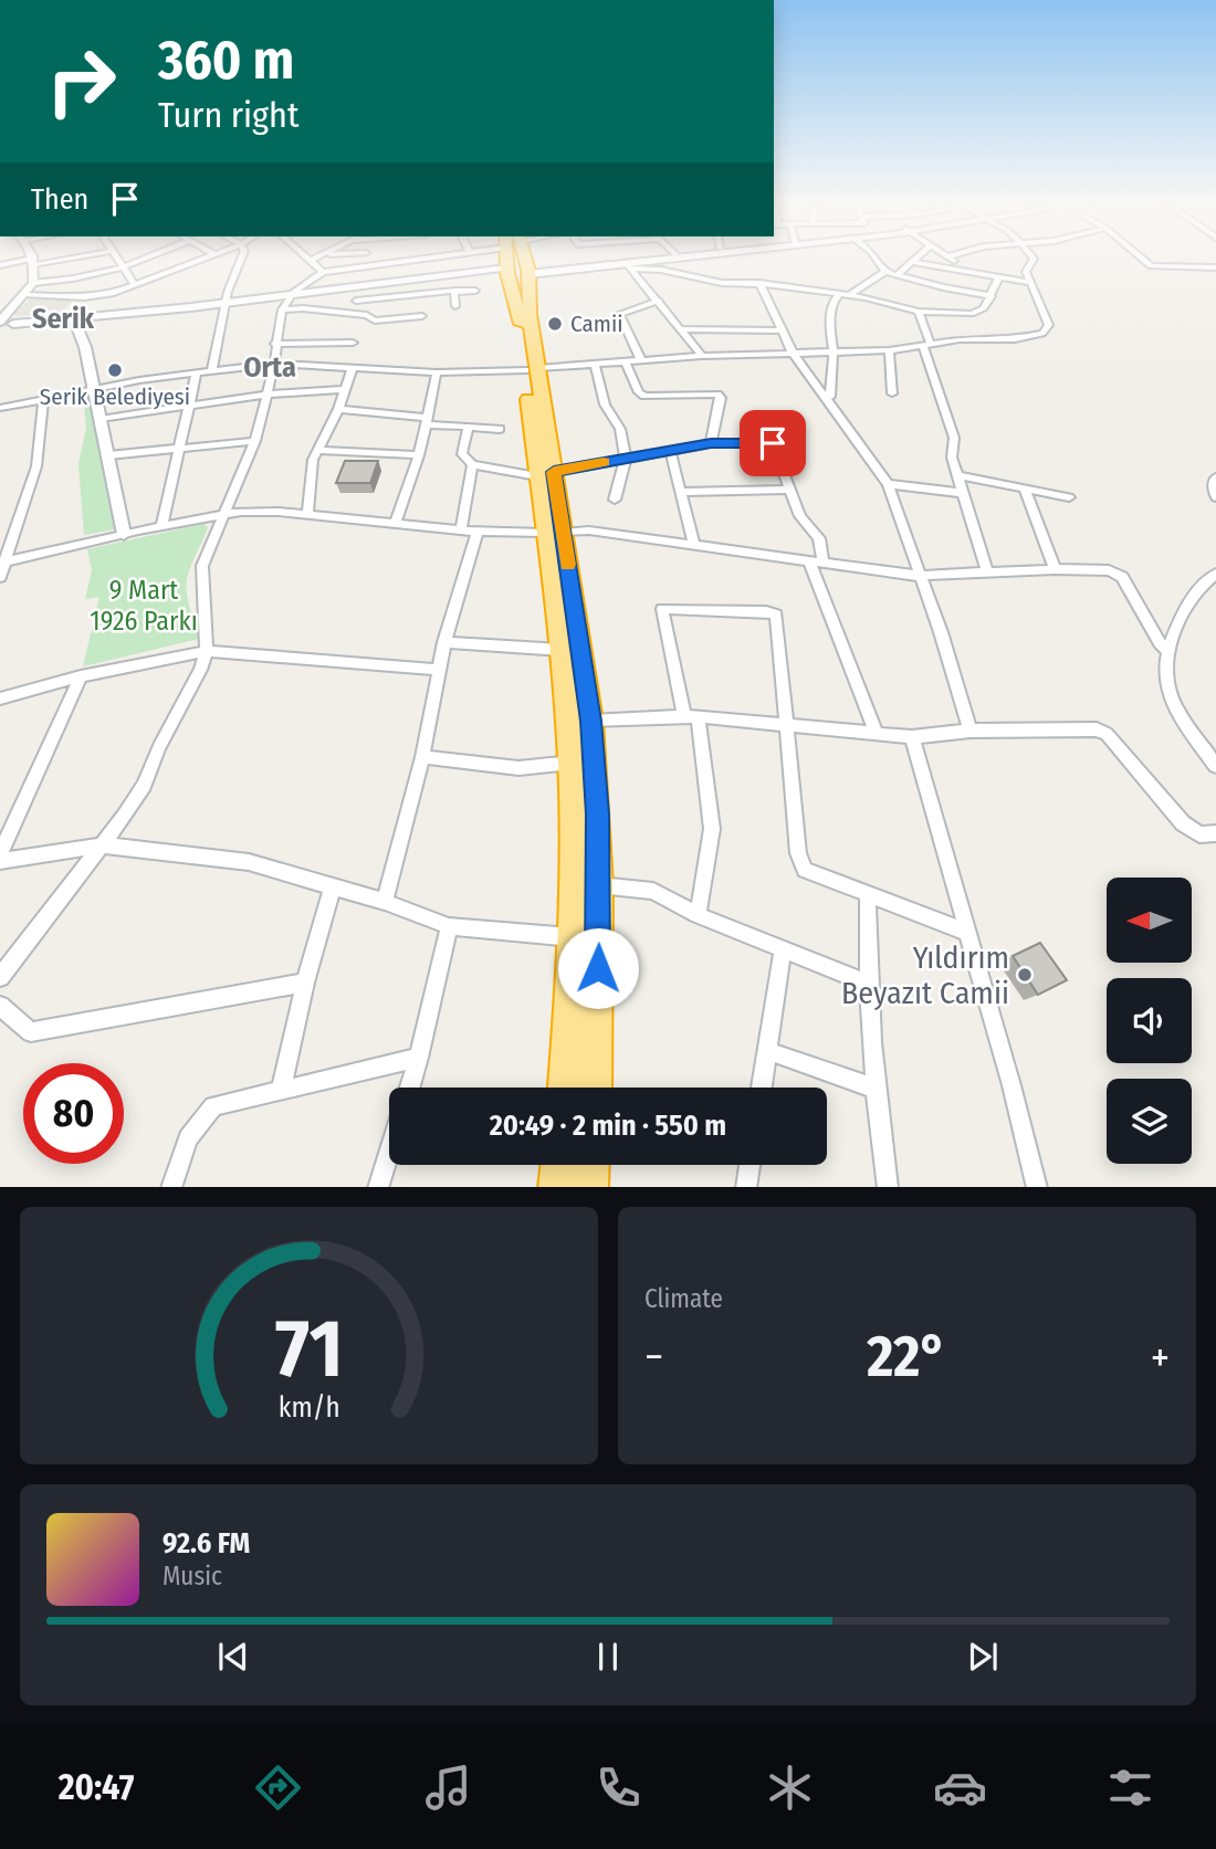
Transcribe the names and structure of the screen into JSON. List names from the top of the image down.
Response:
{
  "districts": ["Serik", "Orta"],
  "parks": ["9 Mart 1926 Parkı"],
  "places": ["Camii", "Serik Belediyesi", "Yıldırım Beyazıt Camii"],
  "north": "left",
  "page": {
    "turn": ["360 m", "Turn right"],
    "then": "Then",
    "limit": "80",
    "trip": "20:49 · 2 min · 550 m",
    "tile": "Climate",
    "heat": ["−", "22°", "+"],
    "song": ["92.6 FM", "Music"],
    "tabs": "20:47",
    "gauge": ["71", "km/h"]
  }
}
